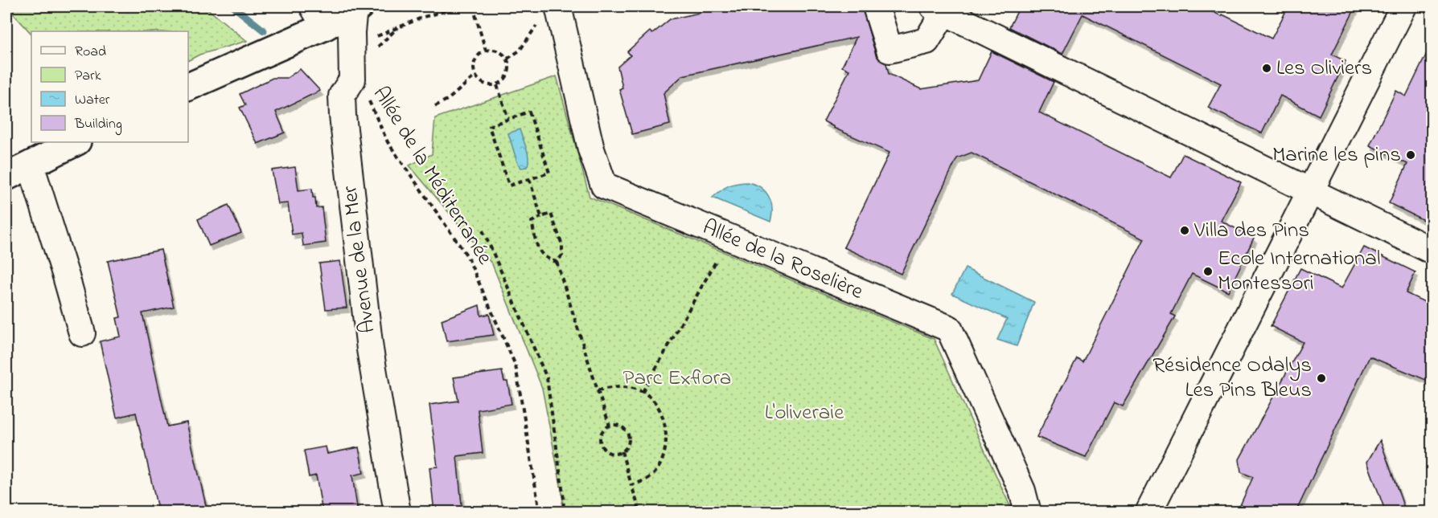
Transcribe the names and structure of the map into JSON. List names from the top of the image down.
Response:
{
  "streets": {
    "street": ["Avenue de la Mer", "Allée de la Roselière"],
    "path": ["Allée de la Méditerranée"]
  },
  "crossings": [
    ["Allée de la Méditerranée", "Avenue de la Mer"]
  ],
  "parks": ["Parc Exflora", "L'oliveraie"],
  "places": [
    "Les Oliviers",
    "Marine les pins",
    "Villa des Pins",
    "Ecole International Montessori",
    "Résidence Odalys Les Pins Bleus"
  ],
  "legend": [
    "Road",
    "Park",
    "Water",
    "Building"
  ]
}
